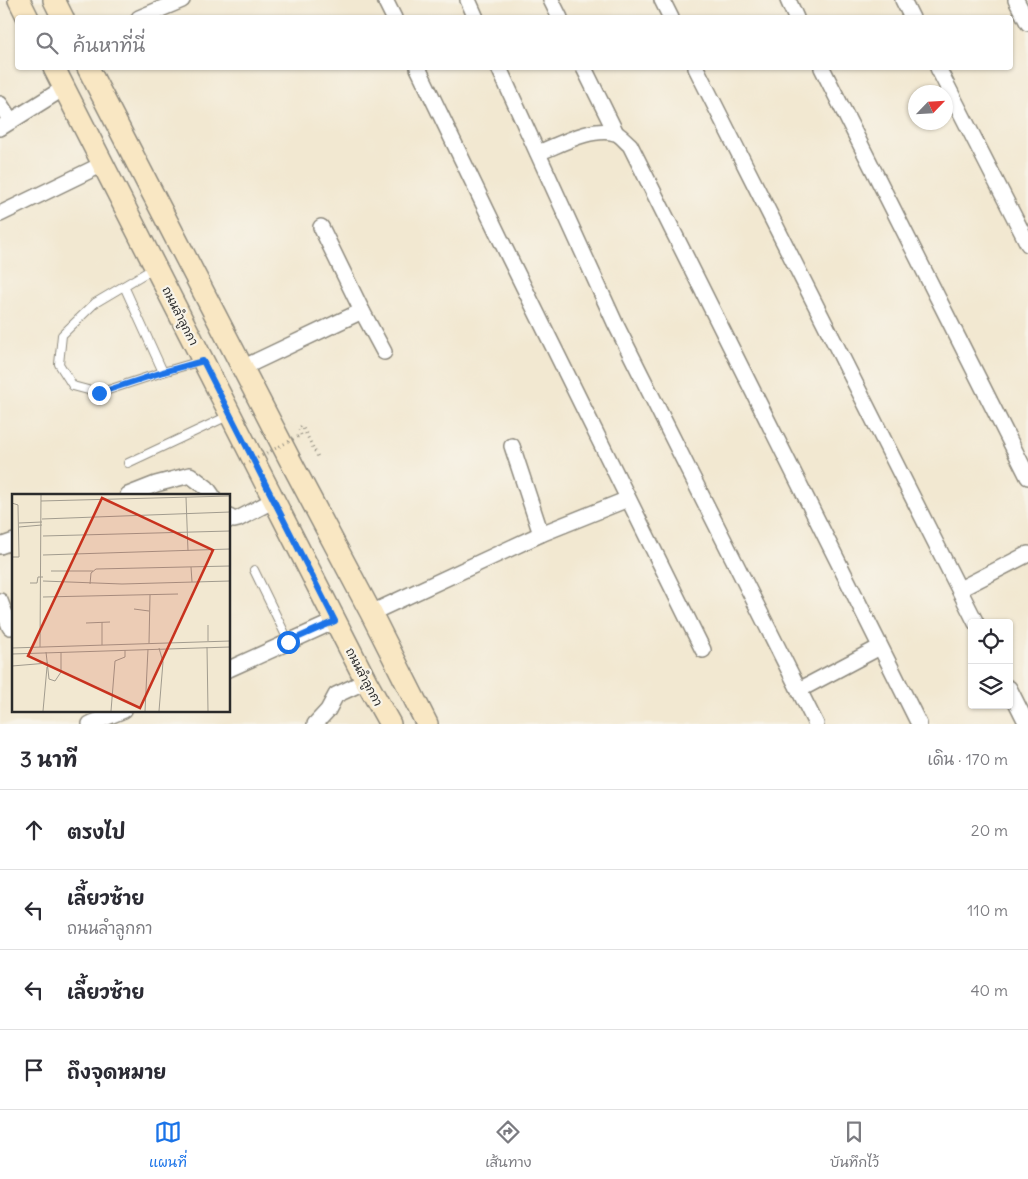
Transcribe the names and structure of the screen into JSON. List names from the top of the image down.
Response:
{
  "streets": {
    "main road": ["ถนนลำลูกกา"]
  },
  "north": "top right",
  "page": {
    "search": "ค้นหาที่นี่",
    "heading": ["3 นาที", "เดิน · 170 m"],
    "list": [
      ["ตรงไป", "20 m"],
      ["เลี้ยวซ้าย", "ถนนลำลูกกา", "110 m"],
      ["เลี้ยวซ้าย", "40 m"],
      "ถึงจุดหมาย"
    ],
    "nav": ["แผนที่", "เส้นทาง", "บันทึกไว้"]
  }
}
